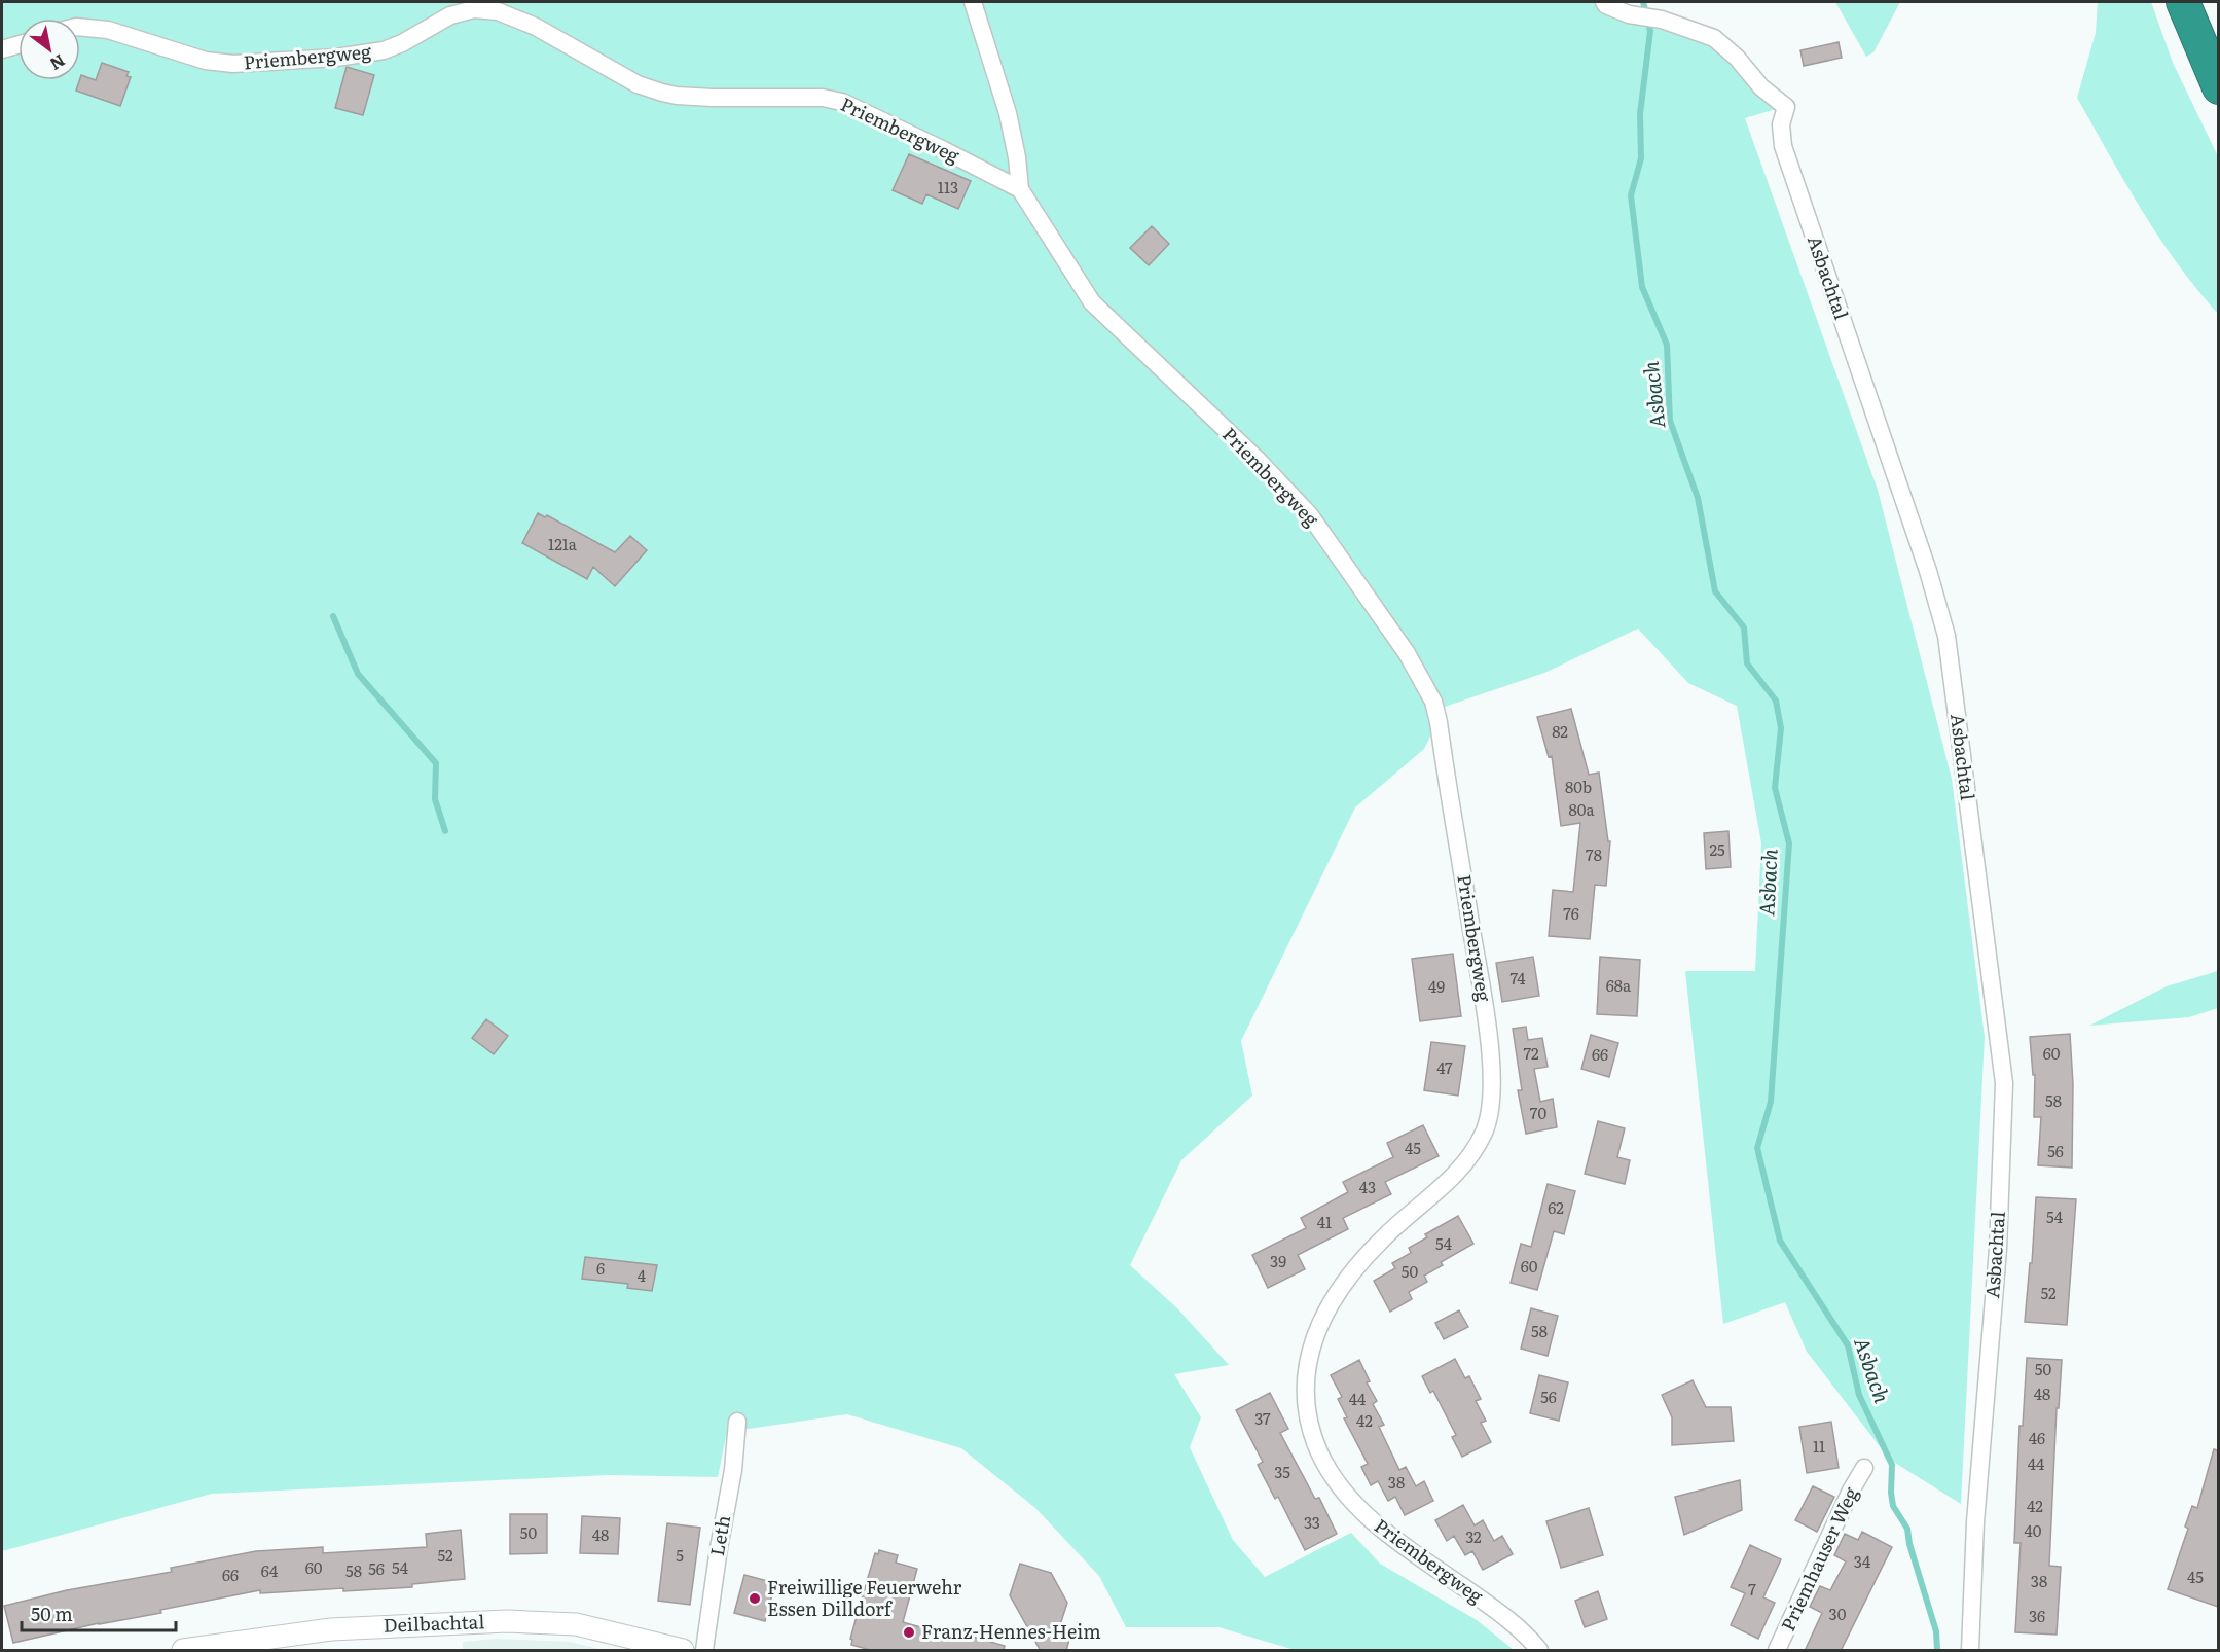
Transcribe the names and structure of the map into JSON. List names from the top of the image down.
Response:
{
  "streets": {
    "street": [
      "Priembergweg",
      "Asbachtal",
      "Leth",
      "Priemhauser Weg",
      "Deilbachtal"
    ]
  },
  "water": ["Asbach"],
  "places": ["Freiwillige Feuerwehr Essen Dilldorf", "Franz-Hennes-Heim"],
  "house_numbers": [
    "113",
    "121a",
    "82",
    "80b",
    "80a",
    "25",
    "78",
    "76",
    "74",
    "68a",
    "49",
    "72",
    "60",
    "66",
    "47",
    "58",
    "70",
    "45",
    "56",
    "43",
    "62",
    "54",
    "41",
    "54",
    "39",
    "60",
    "6",
    "50",
    "4",
    "52",
    "58",
    "50",
    "48",
    "56",
    "44",
    "37",
    "42",
    "46",
    "11",
    "44",
    "35",
    "38",
    "42",
    "33",
    "40",
    "50",
    "48",
    "32",
    "52",
    "5",
    "34",
    "60",
    "54",
    "56",
    "64",
    "58",
    "66",
    "45",
    "38",
    "7",
    "30",
    "36"
  ],
  "scale_bar": "50 m",
  "north": "bottom right"
}
